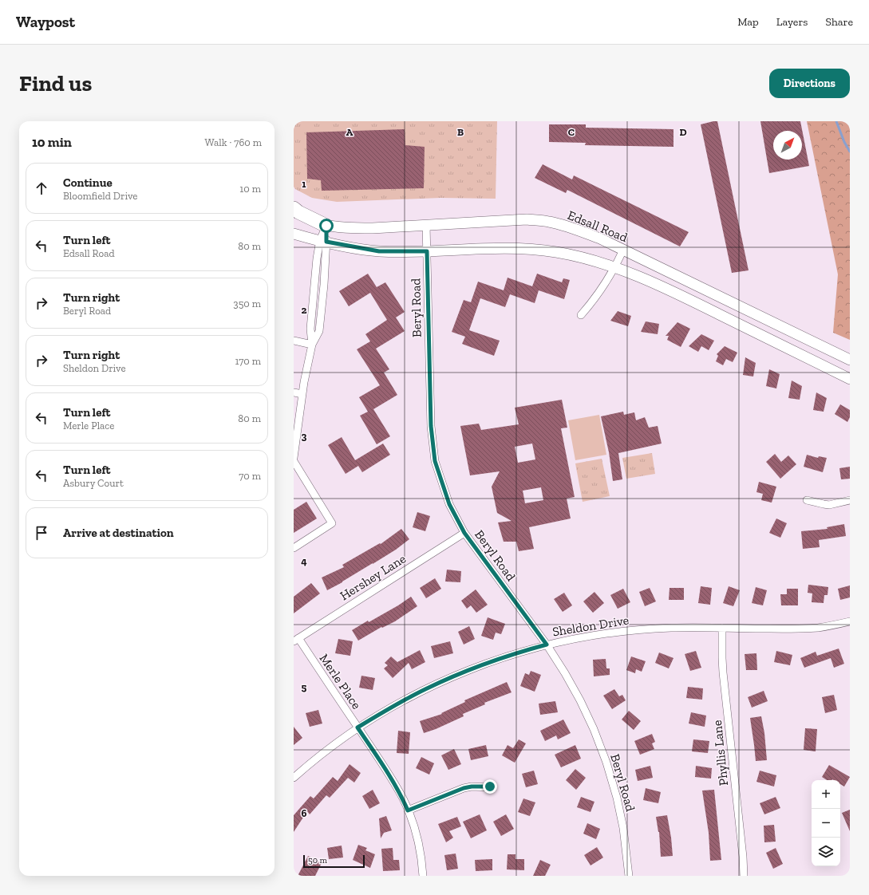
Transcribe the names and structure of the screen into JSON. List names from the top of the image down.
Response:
{
  "streets": {
    "main road": ["Edsall Road"],
    "street": [
      "Beryl Road",
      "Hershey Lane",
      "Sheldon Drive",
      "Merle Place",
      "Phyllis Lane"
    ]
  },
  "crossings": [
    ["Edsall Road", "Beryl Road"],
    ["Beryl Road", "Hershey Lane"],
    ["Beryl Road", "Sheldon Drive"],
    ["Hershey Lane", "Merle Place"],
    ["Sheldon Drive", "Merle Place"],
    ["Sheldon Drive", "Phyllis Lane"]
  ],
  "scale_bar": "50 m",
  "north": "top right",
  "page": {
    "header": "Waypost",
    "nav": ["Map", "Layers", "Share"],
    "buttons": "Directions",
    "title": "Find us",
    "heading": ["10 min", "Walk · 760 m"],
    "list": [
      ["Continue", "Bloomfield Drive", "10 m"],
      ["Turn left", "Edsall Road", "80 m"],
      ["Turn right", "Beryl Road", "350 m"],
      ["Turn right", "Sheldon Drive", "170 m"],
      ["Turn left", "Merle Place", "80 m"],
      ["Turn left", "Asbury Court", "70 m"],
      "Arrive at destination"
    ],
    "map_buttons": ["+", "−"],
    "scale": "50 m"
  },
  "grid": {
    "columns": [
      "A",
      "B",
      "C",
      "D"
    ],
    "rows": [
      "1",
      "2",
      "3",
      "4",
      "5",
      "6"
    ]
  }
}
